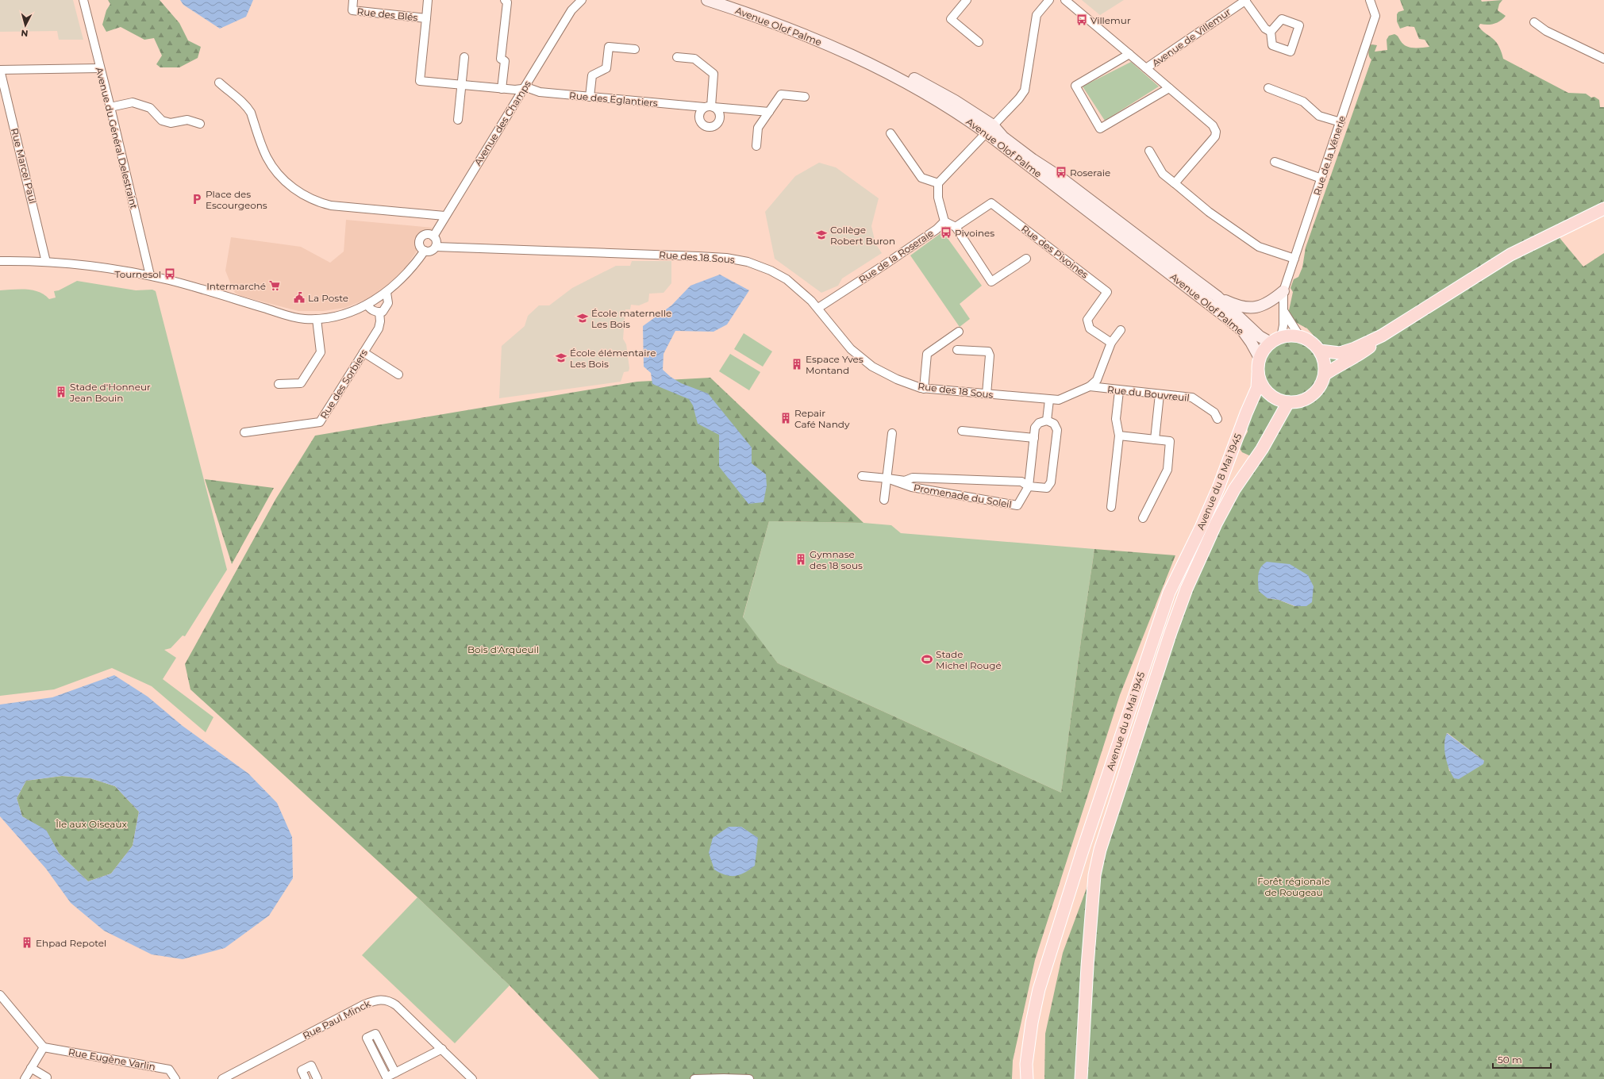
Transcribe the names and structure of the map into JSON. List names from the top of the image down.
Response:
{
  "streets": {
    "main road": ["Avenue Olof Palme", "Avenue du 8 Mai 1945"],
    "street": [
      "Rue des Blés",
      "Avenue de Villemur",
      "Rue des Églantiers",
      "Avenue des Champs",
      "Avenue du Général Delestraint",
      "Rue de la Vénerie",
      "Rue Marcel Paul",
      "Rue des Pivoines",
      "Rue de la Roseraie",
      "Rue des 18 Sous",
      "Rue des Sorbiers",
      "Rue du Bouvreuil",
      "Promenade du Soleil",
      "Rue Paul Minck",
      "Rue Eugène Varlin"
    ]
  },
  "crossings": [
    ["Rue des Blés", "Rue des Églantiers"],
    ["Avenue Olof Palme", "Rue de la Vénerie"],
    ["Avenue Olof Palme", "Avenue du 8 Mai 1945"],
    ["Rue des Églantiers", "Avenue des Champs"],
    ["Avenue des Champs", "Rue des 18 Sous"],
    ["Rue de la Vénerie", "Avenue du 8 Mai 1945"],
    ["Rue des Pivoines", "Rue des 18 Sous"],
    ["Rue de la Roseraie", "Rue des 18 Sous"],
    ["Rue des 18 Sous", "Rue du Bouvreuil"]
  ],
  "parks": ["Bois d'Arqueuil", "Île aux Oiseaux", "Forêt régionale de Rougeau"],
  "places": {
    "bus stop": [
      "Villemur",
      "Roseraie",
      "Pivoines",
      "Tournesol"
    ],
    "parking": ["Place des Escourgeons"],
    "school or university": ["Collège Robert Buron", "École maternelle Les Bois", "École élémentaire Les Bois"],
    "supermarket": ["Intermarché"],
    "public building": ["La Poste"],
    "building": [
      "Espace Yves Montand",
      "Stade d'Honneur Jean Bouin",
      "Repair Café Nandy",
      "Gymnase des 18 sous",
      "Ehpad Repotel"
    ],
    "sports": ["Stade Michel Rougé"]
  },
  "scale_bar": "50 m",
  "north": "bottom"
}
